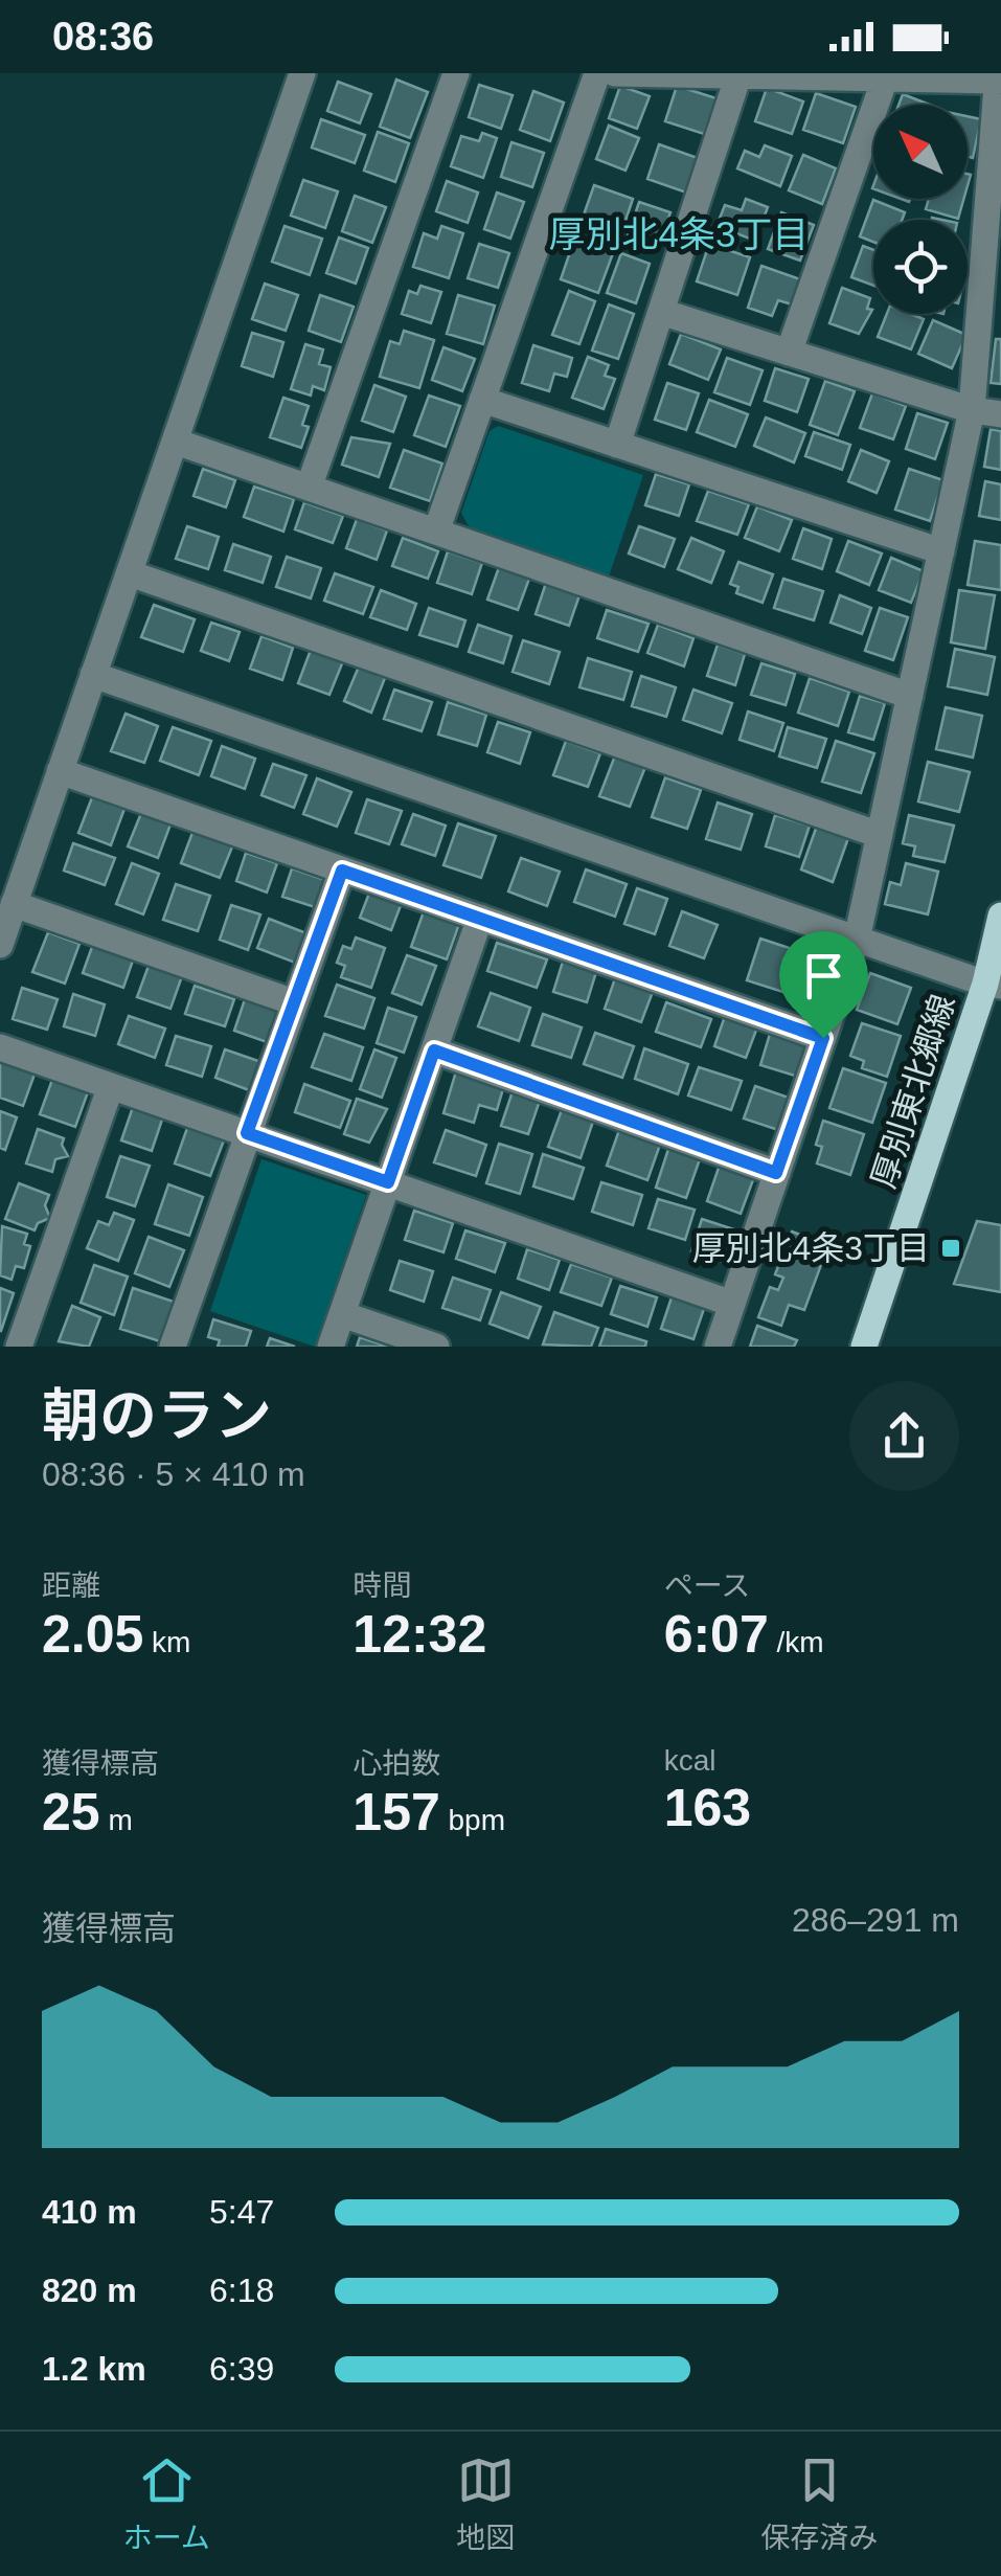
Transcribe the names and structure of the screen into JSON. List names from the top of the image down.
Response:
{
  "streets": {
    "main road": ["厚別東北郷線"]
  },
  "districts": ["厚別北4条3丁目"],
  "places": {
    "transit": ["厚別北4条3丁目"]
  },
  "north": "top left",
  "page": {
    "status": "08:36",
    "heading": ["朝のラン", "08:36 · 5 × 410 m"],
    "stats": [
      ["距離", "2.05 km"],
      ["時間", "12:32"],
      ["ペース", "6:07 /km"],
      ["獲得標高", "25 m"],
      ["心拍数", "157 bpm"],
      ["kcal", "163"]
    ],
    "chart": ["獲得標高", "286–291 m"],
    "list": [
      {
        "name": "410 m",
        "note": "5:47"
      },
      {
        "name": "820 m",
        "note": "6:18"
      },
      {
        "name": "1.2 km",
        "note": "6:39"
      }
    ],
    "tabs": ["ホーム", "地図", "保存済み"]
  }
}
